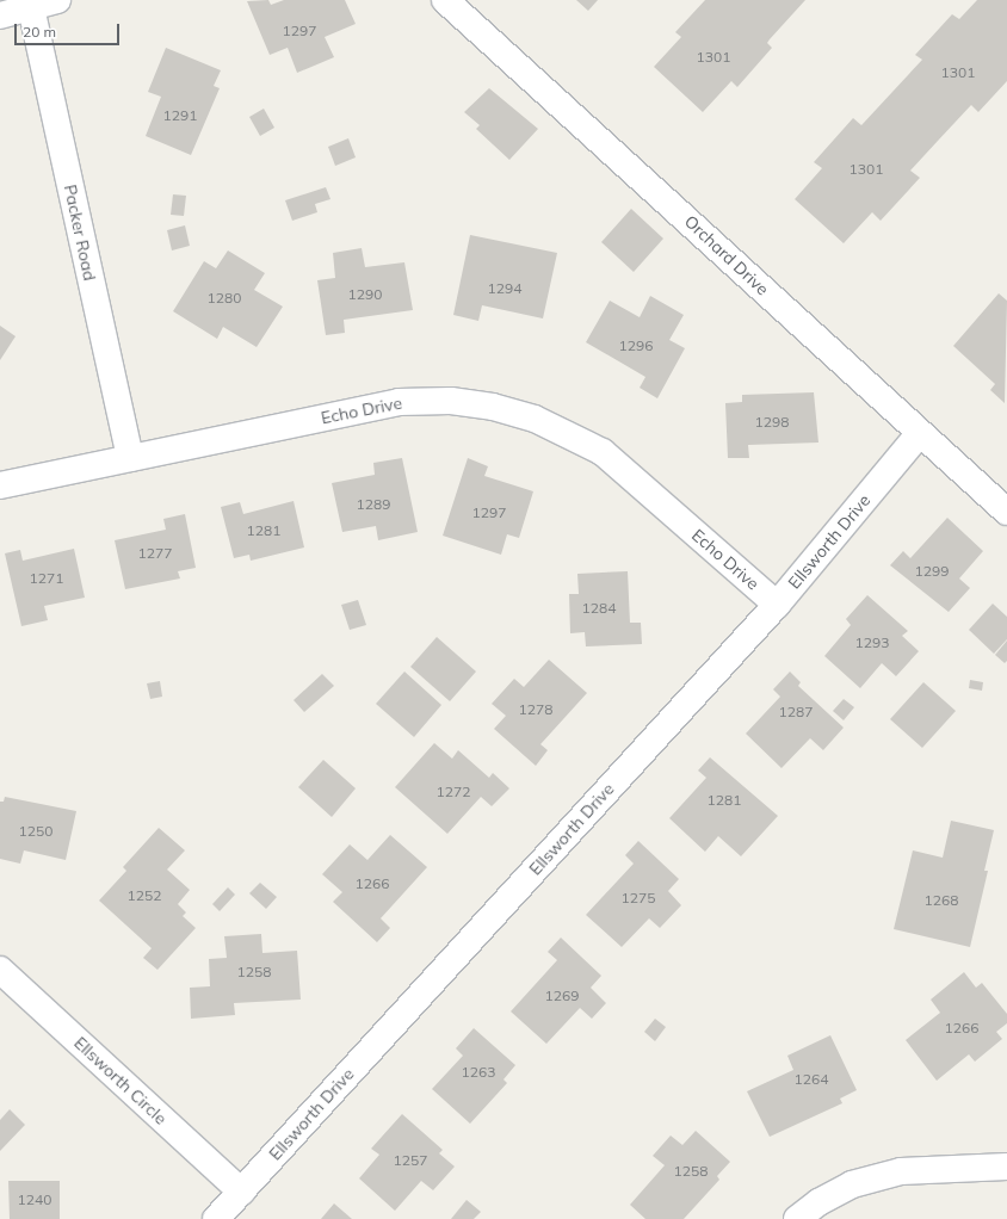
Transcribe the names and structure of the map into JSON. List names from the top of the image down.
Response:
{
  "streets": {
    "street": [
      "Packer Road",
      "Orchard Drive",
      "Echo Drive",
      "Ellsworth Drive",
      "Ellsworth Circle"
    ]
  },
  "crossings": [
    ["Packer Road", "Echo Drive"],
    ["Orchard Drive", "Ellsworth Drive"],
    ["Echo Drive", "Ellsworth Drive"],
    ["Ellsworth Drive", "Ellsworth Circle"]
  ],
  "house_numbers": [
    "1297",
    "1301",
    "1301",
    "1291",
    "1301",
    "1294",
    "1290",
    "1280",
    "1296",
    "1298",
    "1289",
    "1297",
    "1281",
    "1277",
    "1299",
    "1271",
    "1284",
    "1293",
    "1278",
    "1287",
    "1272",
    "1281",
    "1250",
    "1266",
    "1252",
    "1275",
    "1268",
    "1258",
    "1269",
    "1266",
    "1263",
    "1264",
    "1257",
    "1258",
    "1240"
  ],
  "scale_bar": "20 m"
}
